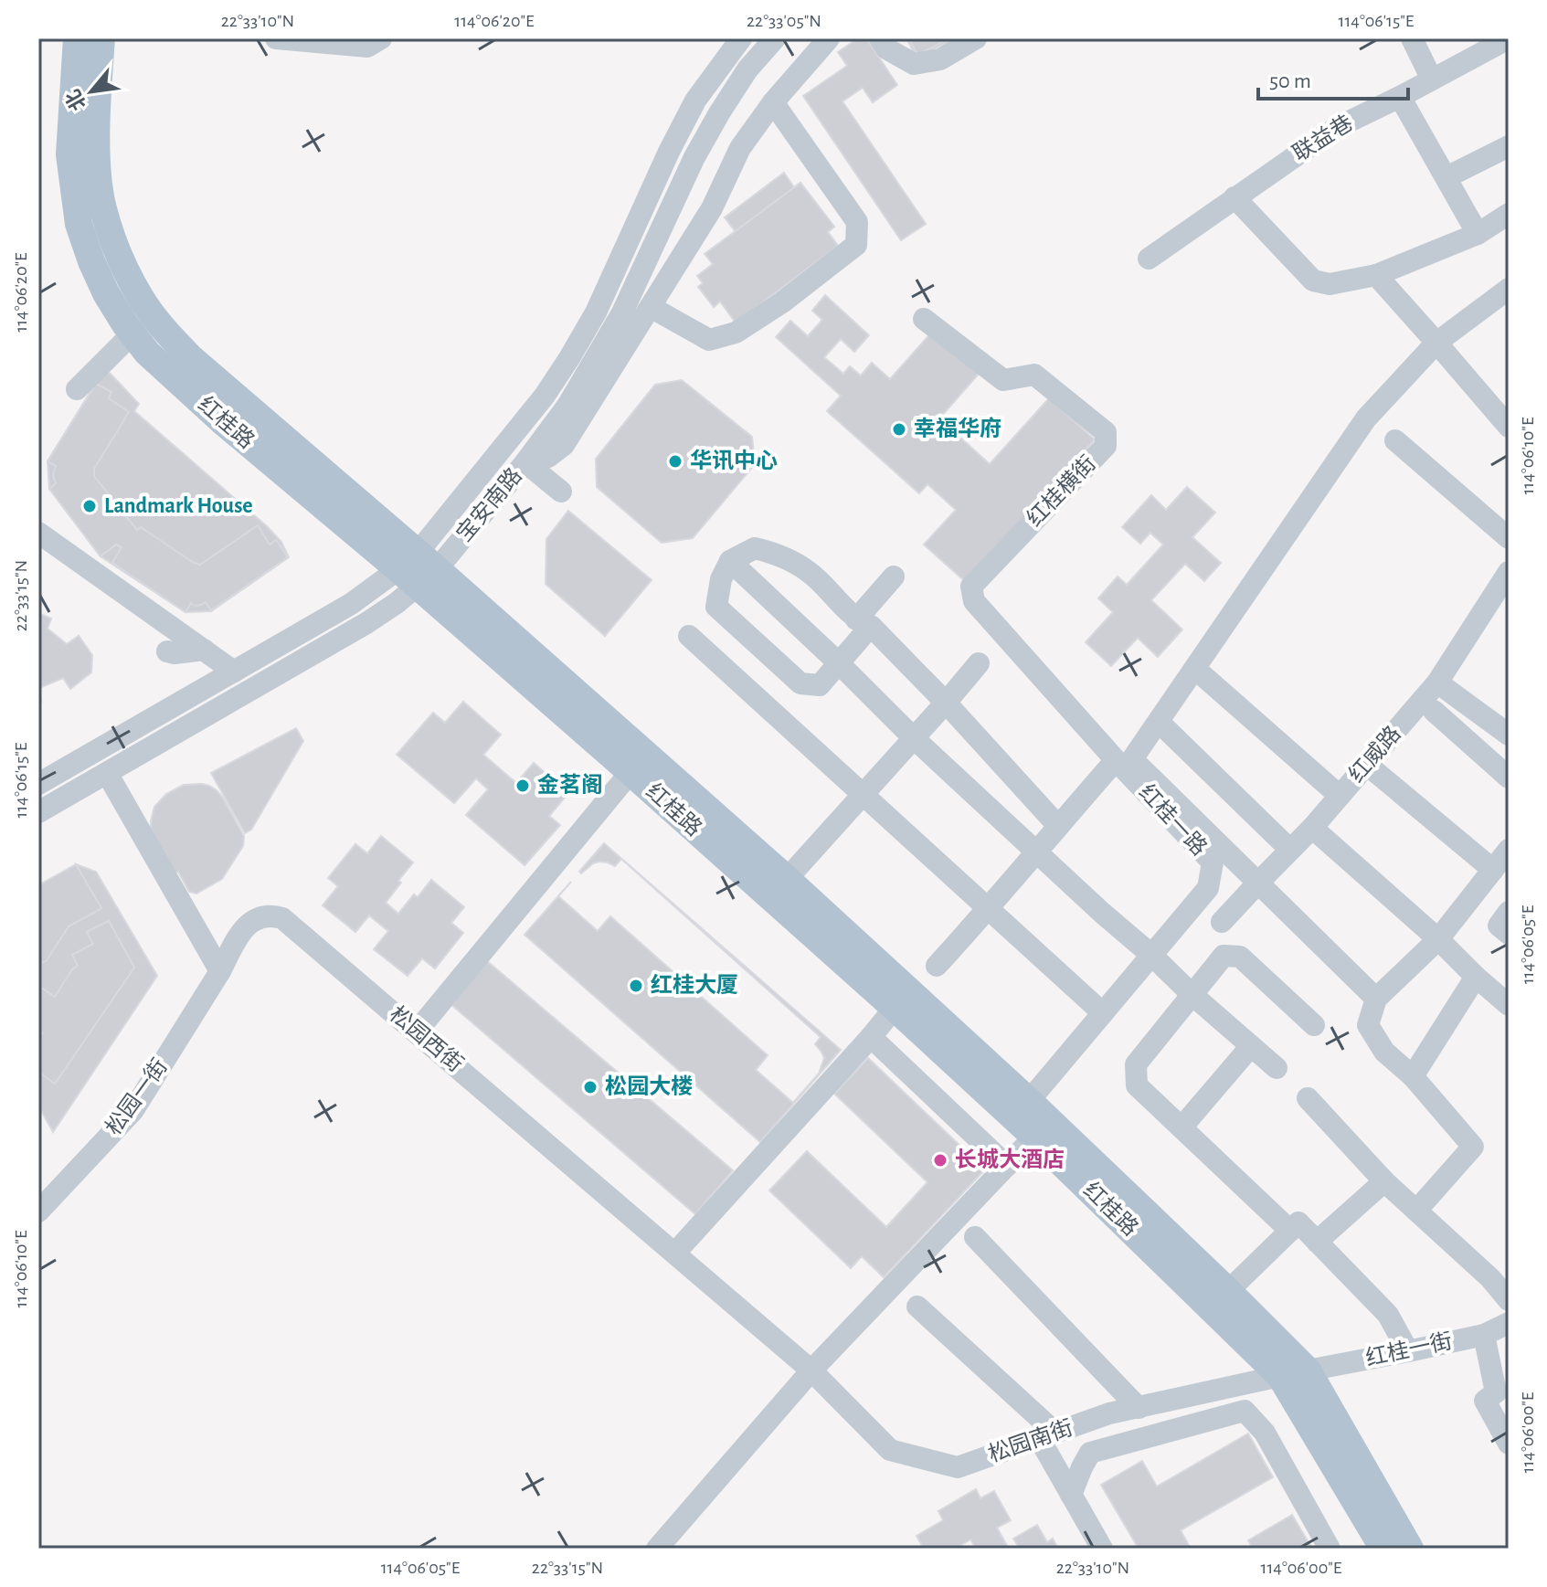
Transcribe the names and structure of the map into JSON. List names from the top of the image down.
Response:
{
  "streets": {
    "main road": ["红桂路"],
    "street": [
      "联益巷",
      "红桂横街",
      "宝安南路",
      "红威路",
      "红桂一路",
      "松园西街",
      "松园一街",
      "红桂一街",
      "松园南街"
    ]
  },
  "crossings": [
    ["红桂路", "宝安南路"],
    ["红桂路", "红桂一路"],
    ["红桂路", "红桂一街"],
    ["红桂路", "松园南街"],
    ["红桂横街", "红桂一路"],
    ["松园西街", "松园一街"],
    ["松园西街", "松园南街"]
  ],
  "places": [
    "幸福华府",
    "华讯中心",
    "Landmark House",
    "金茗阁",
    "红桂大厦",
    "松园大楼",
    "长城大酒店"
  ],
  "scale_bar": "50 m",
  "north": "bottom left",
  "coordinates": [
    "22°33'10\"N",
    "114°06'20\"E",
    "22°33'05\"N",
    "114°06'15\"E",
    "114°06'10\"E",
    "22°33'15\"N",
    "114°06'05\"E",
    "114°06'00\"E"
  ]
}
